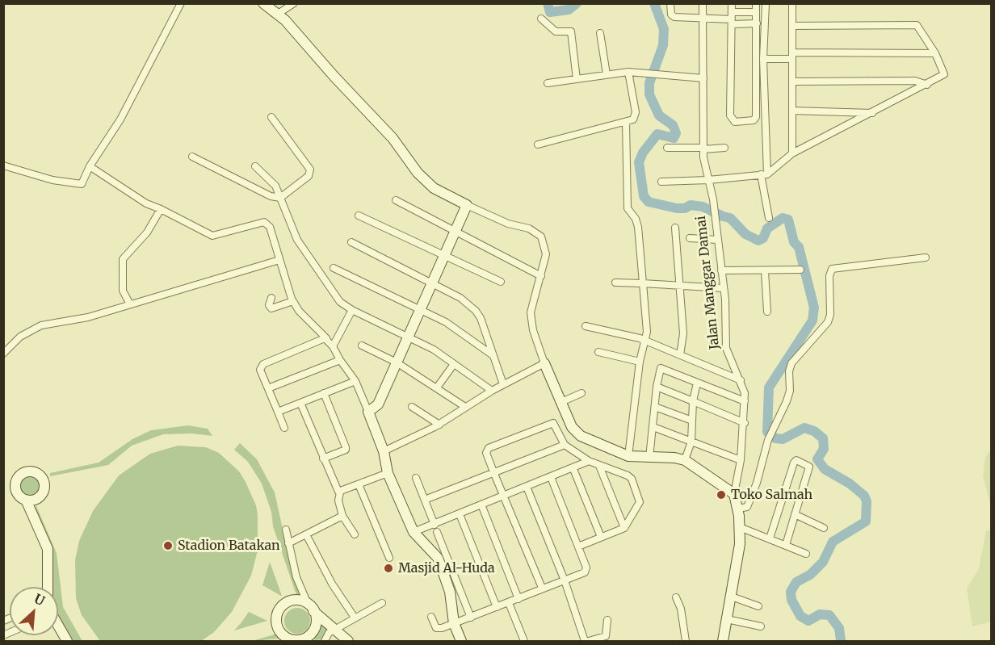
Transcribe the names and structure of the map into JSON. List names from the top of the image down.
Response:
{
  "streets": {
    "street": ["Jalan Manggar Damai"]
  },
  "places": ["Toko Salmah", "Stadion Batakan", "Masjid Al-Huda"],
  "north": "top right"
}
